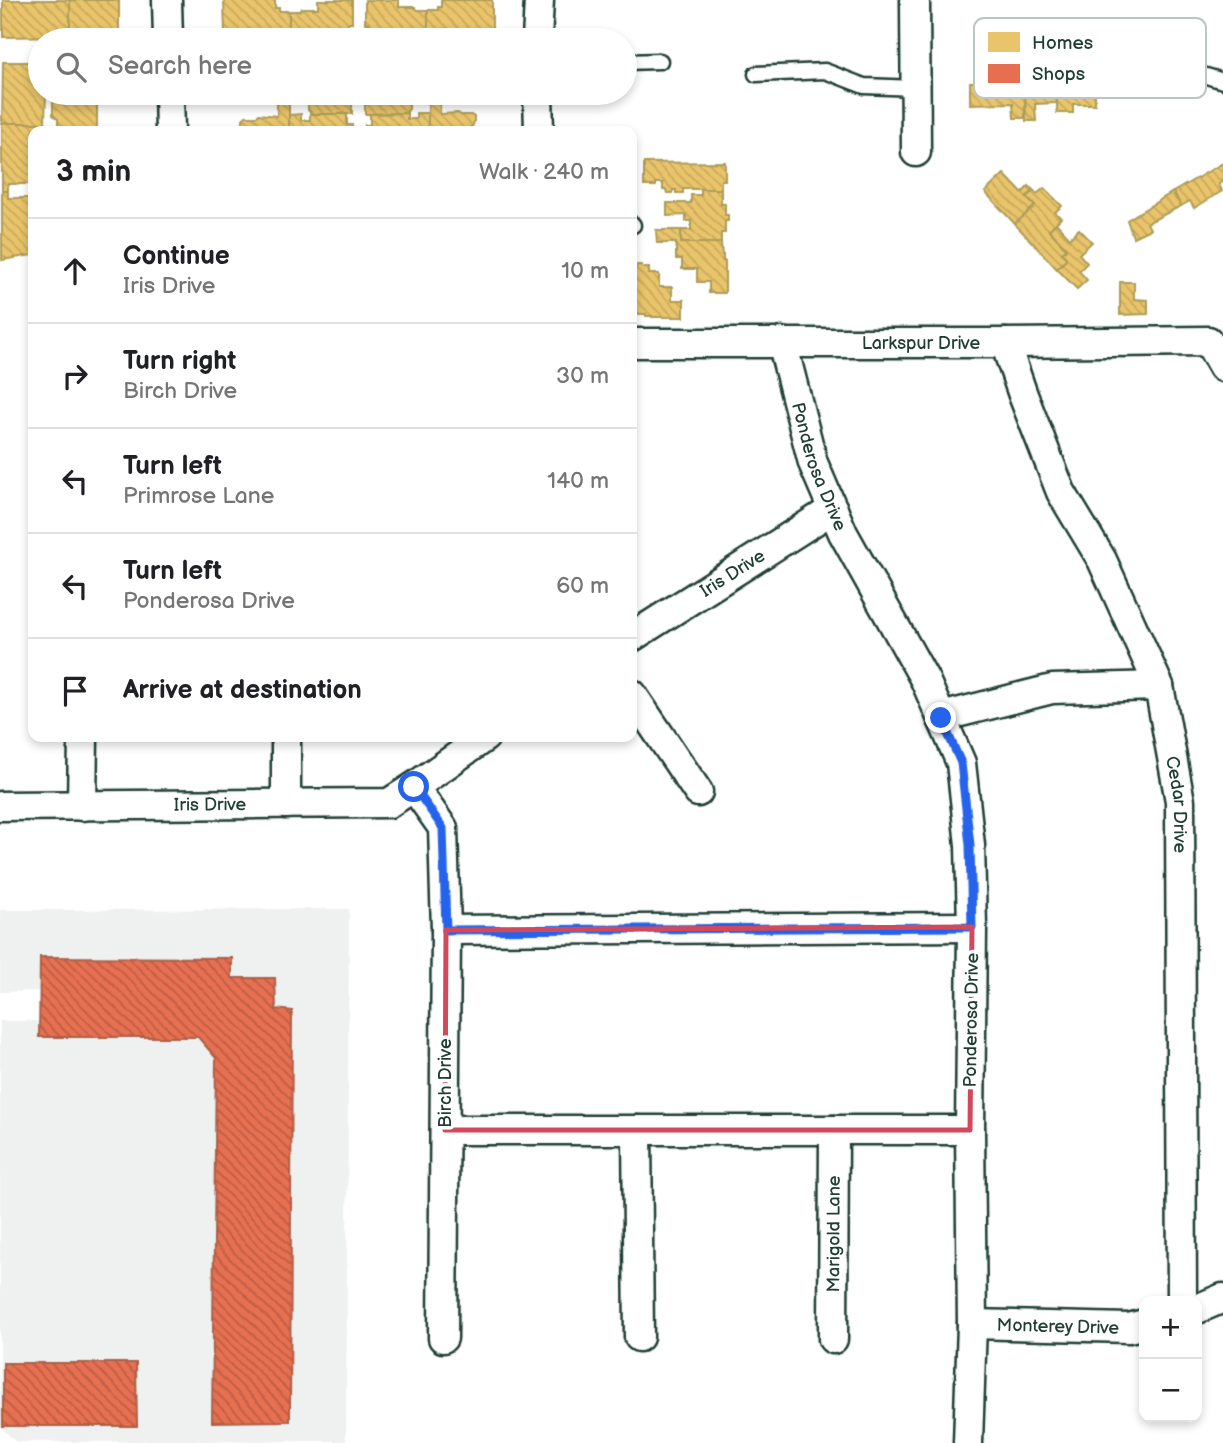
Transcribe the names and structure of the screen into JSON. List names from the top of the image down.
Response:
{
  "streets": {
    "street": [
      "Larkspur Drive",
      "Ponderosa Drive",
      "Iris Drive",
      "Cedar Drive",
      "Birch Drive",
      "Marigold Lane",
      "Monterey Drive"
    ]
  },
  "crossings": [
    ["Larkspur Drive", "Ponderosa Drive"],
    ["Larkspur Drive", "Cedar Drive"],
    ["Ponderosa Drive", "Iris Drive"],
    ["Ponderosa Drive", "Monterey Drive"],
    ["Iris Drive", "Birch Drive"]
  ],
  "legend": ["Homes", "Shops"],
  "page": {
    "search": "Search here",
    "heading": ["3 min", "Walk · 240 m"],
    "list": [
      ["Continue", "Iris Drive", "10 m"],
      ["Turn right", "Birch Drive", "30 m"],
      ["Turn left", "Primrose Lane", "140 m"],
      ["Turn left", "Ponderosa Drive", "60 m"],
      "Arrive at destination"
    ],
    "map_buttons": ["+", "−"]
  }
}
